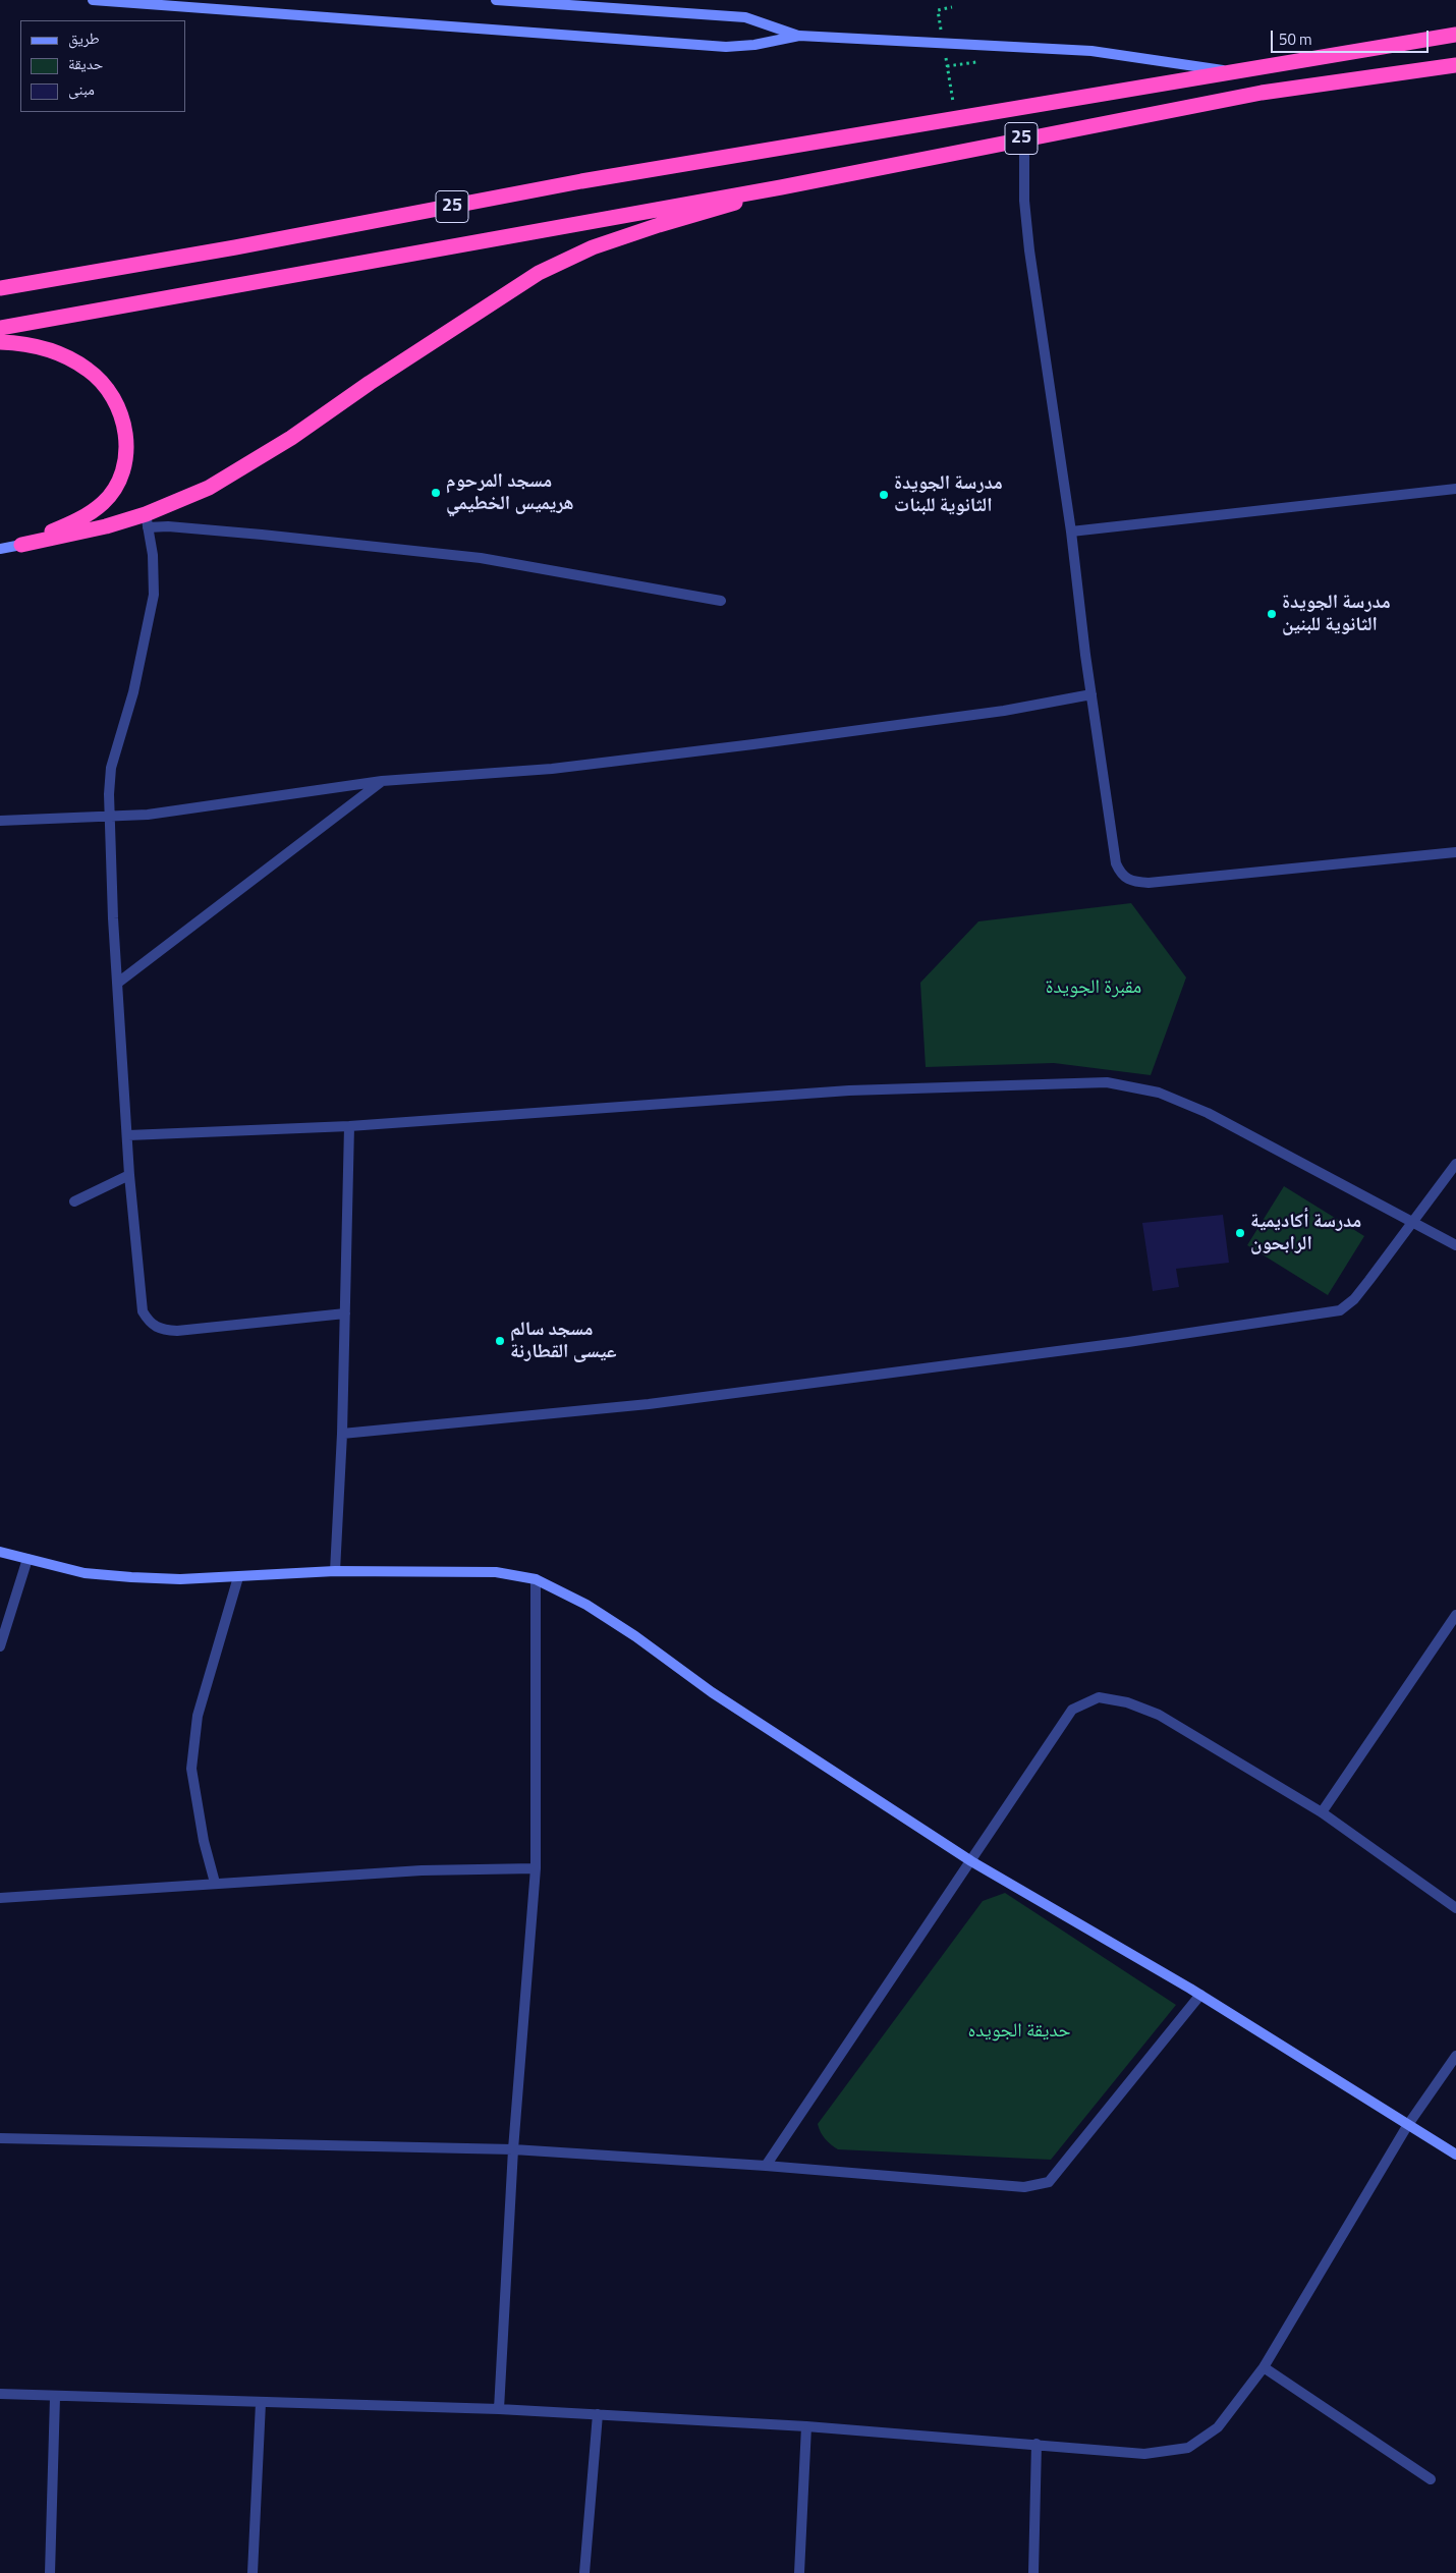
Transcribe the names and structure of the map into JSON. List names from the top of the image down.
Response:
{
  "streets": {
    "highway": ["25"]
  },
  "parks": ["مقبرة الجويدة", "حديقة الجويده"],
  "places": [
    "مسجد المرحوم هريميس الخطيمي",
    "مدرسة الجويدة الثانوية للبنات",
    "مدرسة الجويدة الثانوية للبنين",
    "مدرسة أكاديمية الرابحون",
    "مسجد سالم عيسى القطارنة"
  ],
  "legend": ["طريق", "حديقة", "مبنى"],
  "scale_bar": "50 m"
}
